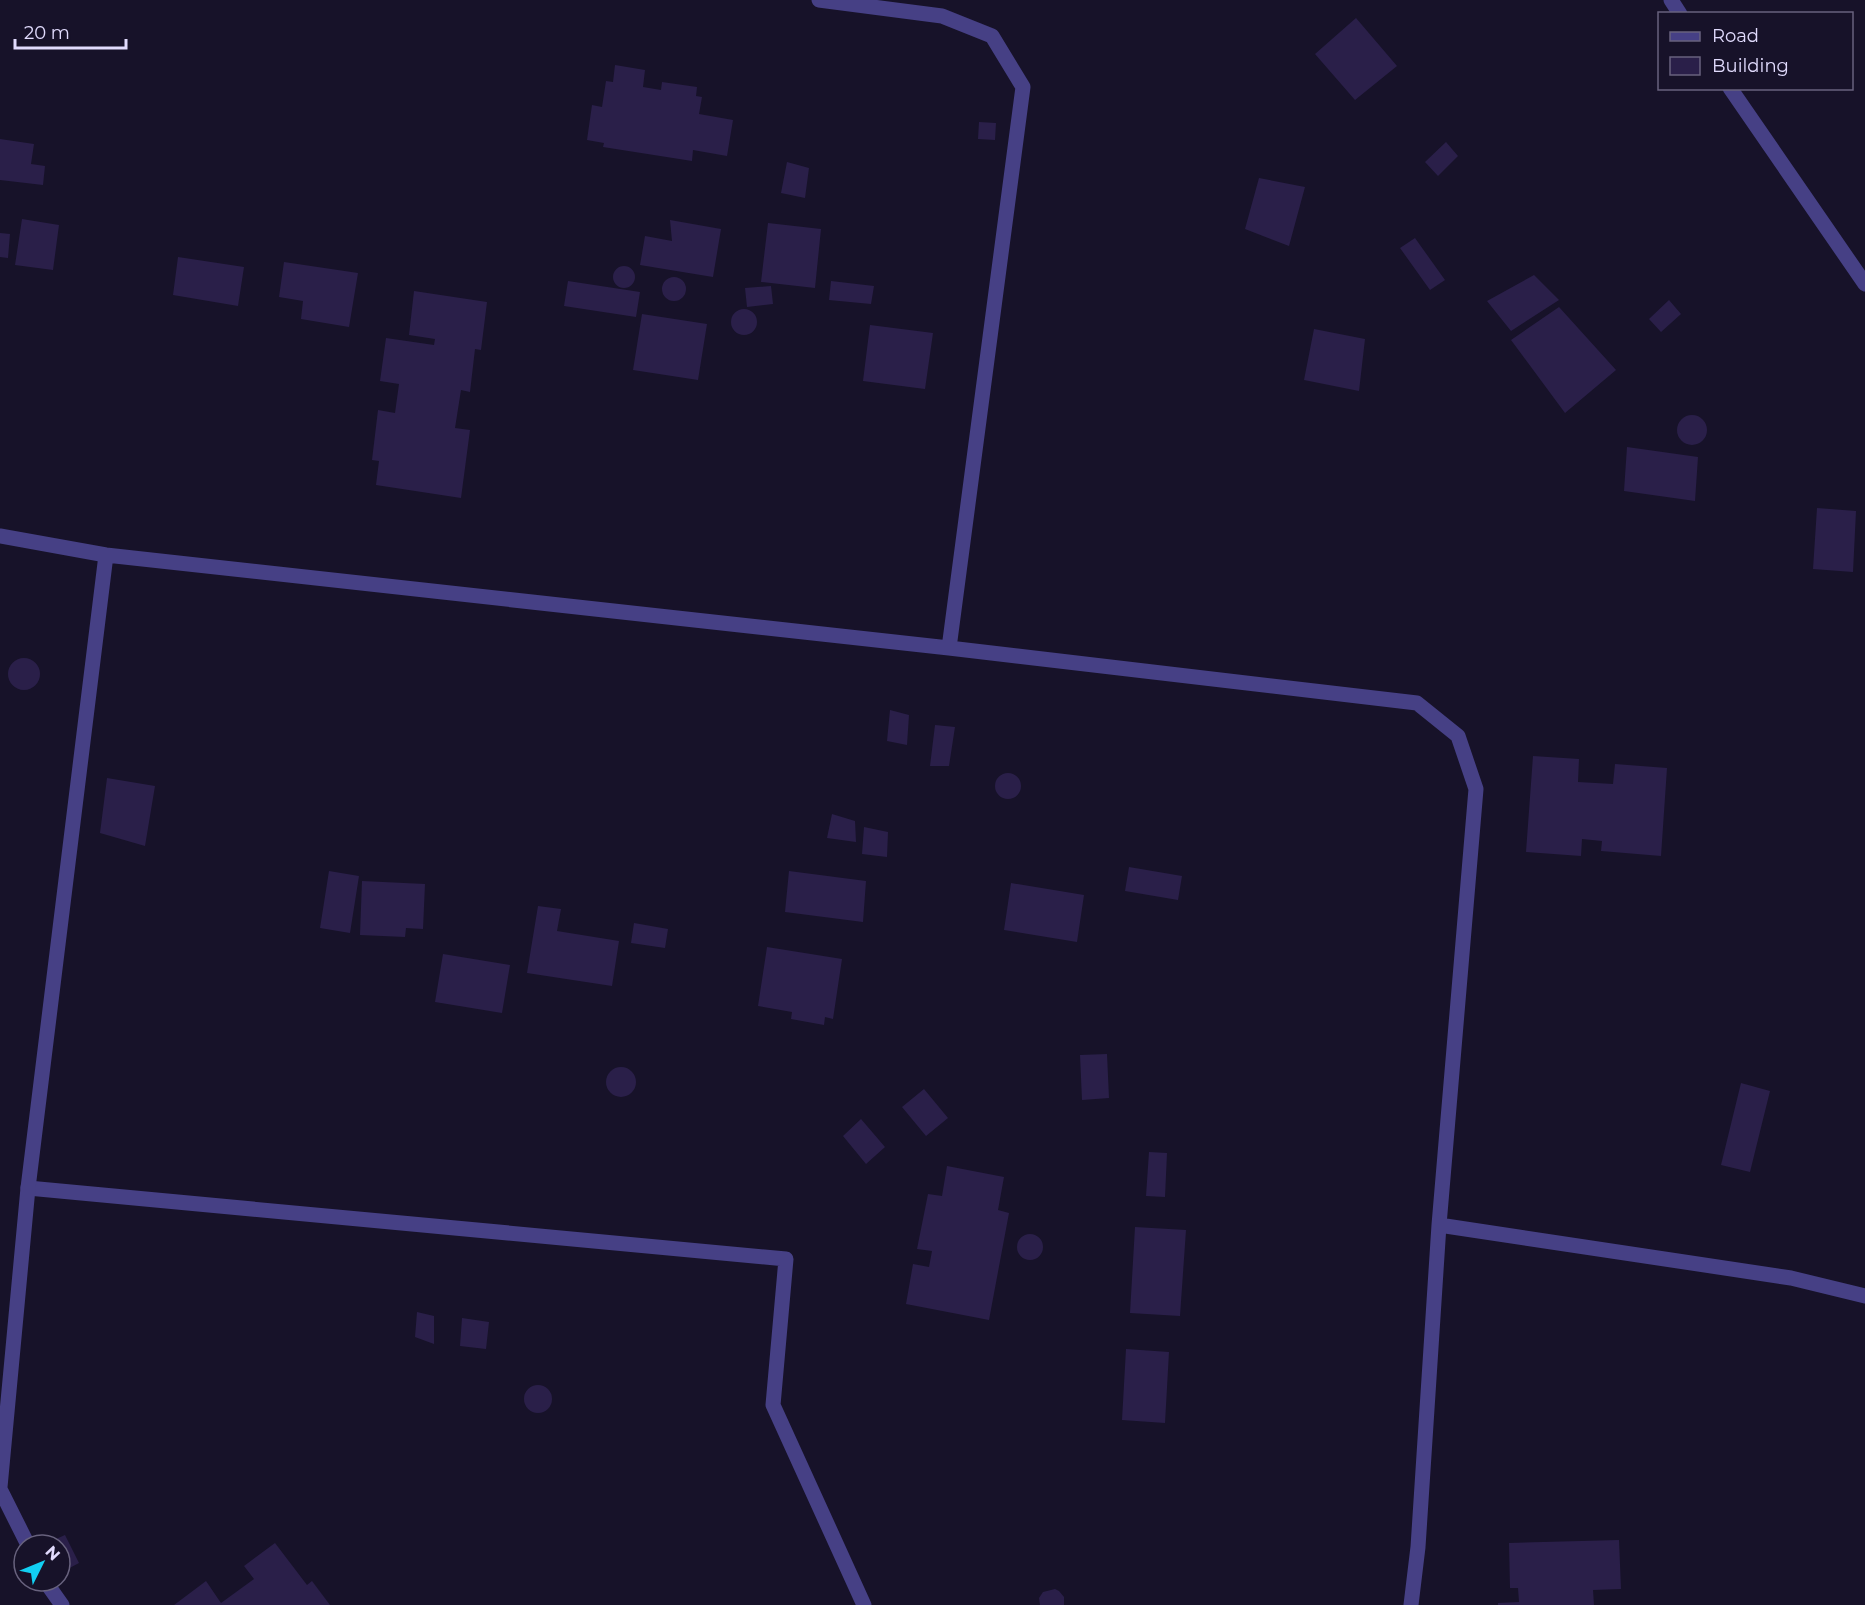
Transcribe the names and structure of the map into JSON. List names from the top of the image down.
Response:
{
  "legend": ["Road", "Building"],
  "scale_bar": "20 m",
  "north": "top right"
}
